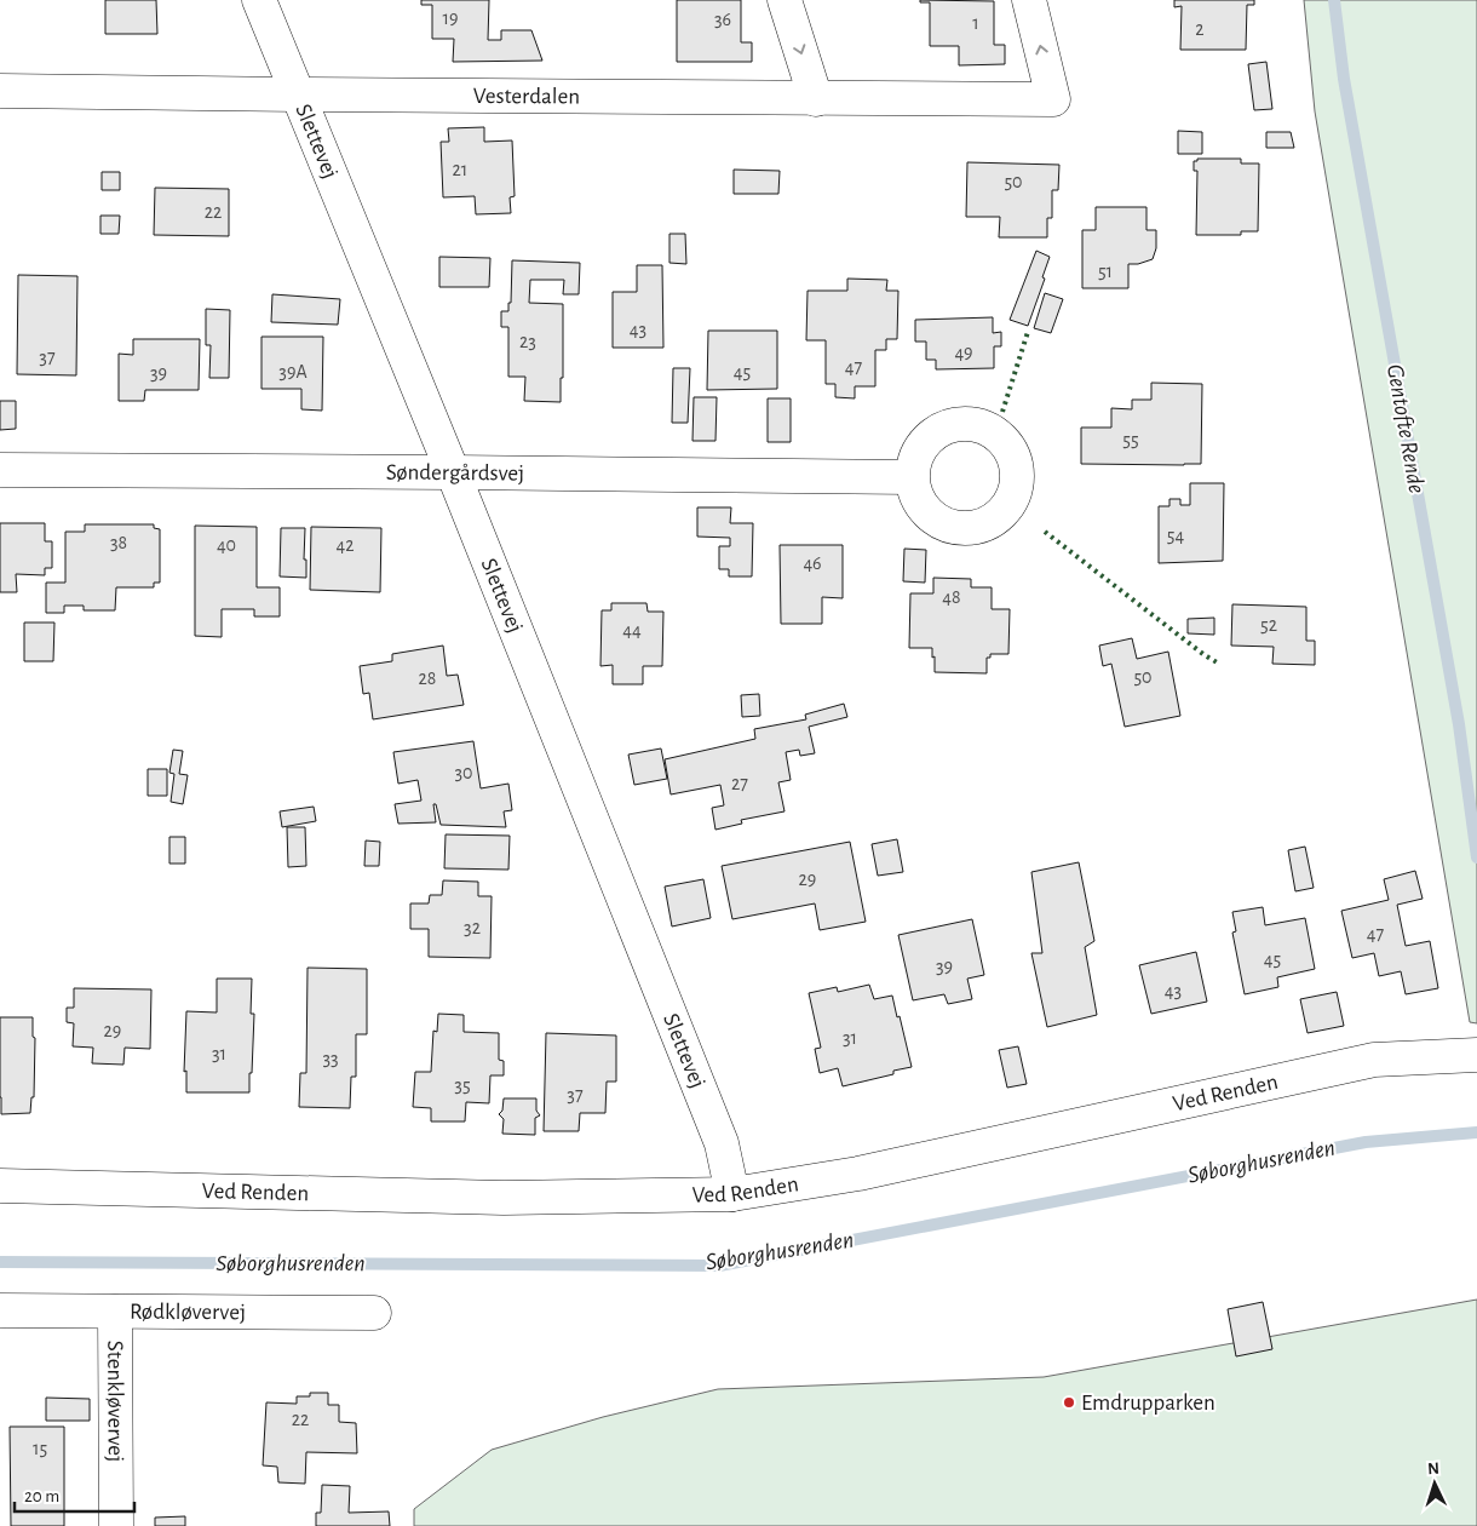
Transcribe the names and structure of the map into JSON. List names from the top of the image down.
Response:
{
  "streets": {
    "street": [
      "Vesterdalen",
      "Slettevej",
      "Søndergårdsvej",
      "Ved Renden",
      "Rødkløvervej",
      "Stenkløvervej"
    ]
  },
  "crossings": [
    ["Vesterdalen", "Slettevej"],
    ["Slettevej", "Søndergårdsvej"],
    ["Slettevej", "Ved Renden"],
    ["Rødkløvervej", "Stenkløvervej"]
  ],
  "water": ["Gentofte Rende", "Søborghusrenden"],
  "places": ["Emdrupparken"],
  "house_numbers": [
    "19",
    "36",
    "1",
    "2",
    "21",
    "50",
    "22",
    "51",
    "43",
    "23",
    "49",
    "37",
    "47",
    "39A",
    "45",
    "39",
    "55",
    "54",
    "38",
    "40",
    "42",
    "46",
    "48",
    "52",
    "44",
    "50",
    "28",
    "30",
    "27",
    "29",
    "32",
    "47",
    "45",
    "39",
    "43",
    "29",
    "31",
    "31",
    "33",
    "35",
    "37",
    "22",
    "15"
  ],
  "scale_bar": "20 m",
  "north": "top"
}
